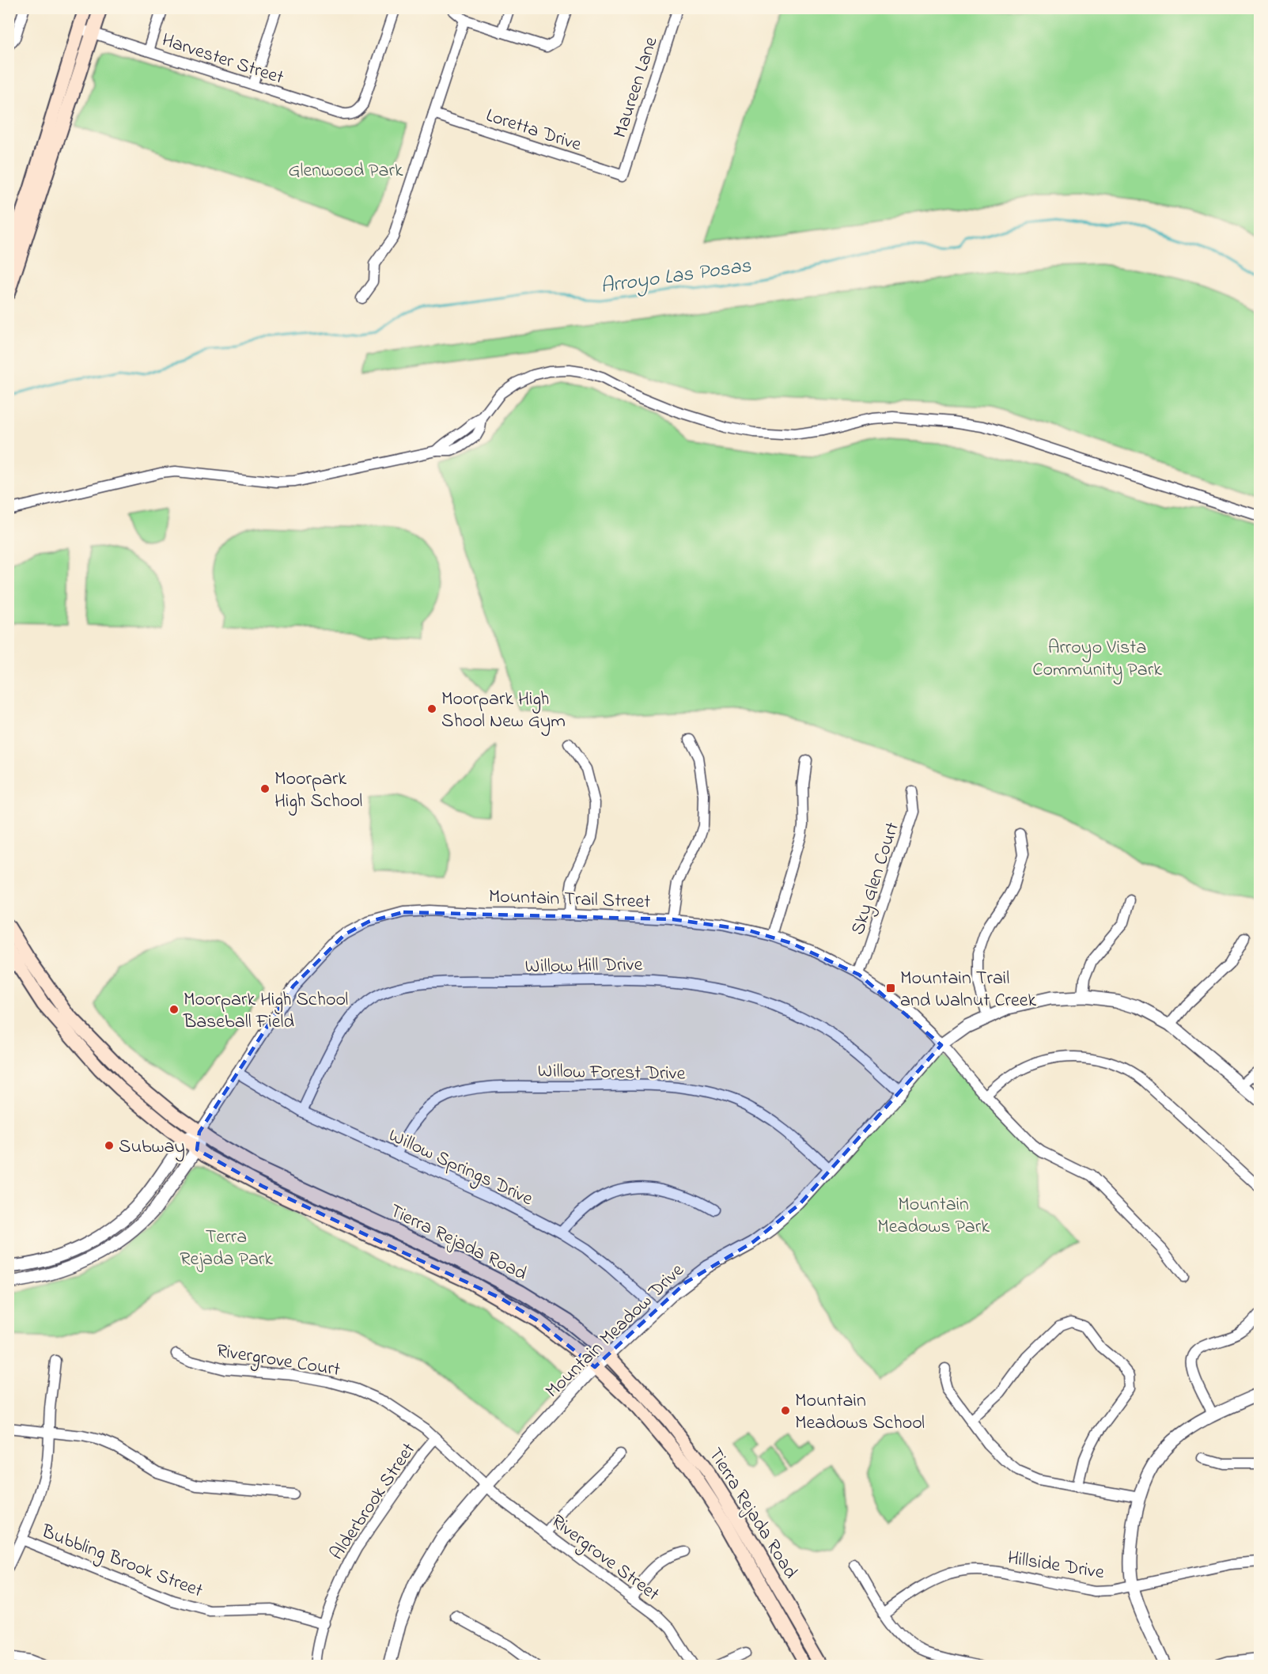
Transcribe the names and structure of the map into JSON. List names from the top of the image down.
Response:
{
  "streets": {
    "main road": ["Tierra Rejada Road"],
    "street": [
      "Harvester Street",
      "Maureen Lane",
      "Loretta Drive",
      "Sky Glen Court",
      "Mountain Trail Street",
      "Willow Hill Drive",
      "Willow Forest Drive",
      "Willow Springs Drive",
      "Mountain Meadow Drive",
      "Rivergrove Court",
      "Alderbrook Street",
      "Rivergrove Street",
      "Bubbling Brook Street",
      "Hillside Drive"
    ]
  },
  "crossings": [
    ["Maureen Lane", "Loretta Drive"],
    ["Sky Glen Court", "Mountain Trail Street"],
    ["Mountain Trail Street", "Willow Springs Drive"],
    ["Mountain Trail Street", "Tierra Rejada Road"],
    ["Mountain Trail Street", "Mountain Meadow Drive"],
    ["Willow Hill Drive", "Willow Springs Drive"],
    ["Willow Hill Drive", "Mountain Meadow Drive"],
    ["Willow Forest Drive", "Willow Springs Drive"],
    ["Willow Forest Drive", "Mountain Meadow Drive"],
    ["Willow Springs Drive", "Mountain Meadow Drive"],
    ["Tierra Rejada Road", "Mountain Meadow Drive"],
    ["Mountain Meadow Drive", "Rivergrove Court"],
    ["Mountain Meadow Drive", "Rivergrove Street"],
    ["Rivergrove Court", "Alderbrook Street"],
    ["Rivergrove Court", "Rivergrove Street"],
    ["Alderbrook Street", "Bubbling Brook Street"]
  ],
  "water": ["Arroyo Las Posas"],
  "parks": [
    "Glenwood Park",
    "Arroyo Vista Community Park",
    "Mountain Meadows Park",
    "Terra Rejada Park"
  ],
  "places": {
    "other": [
      "Moorpark High Shool New Gym",
      "Moorpark High School",
      "Moorpark High School Baseball Field",
      "Subway",
      "Mountain Meadows School"
    ],
    "transit": ["Mountain Trail and Walnut Creek"]
  }
}
